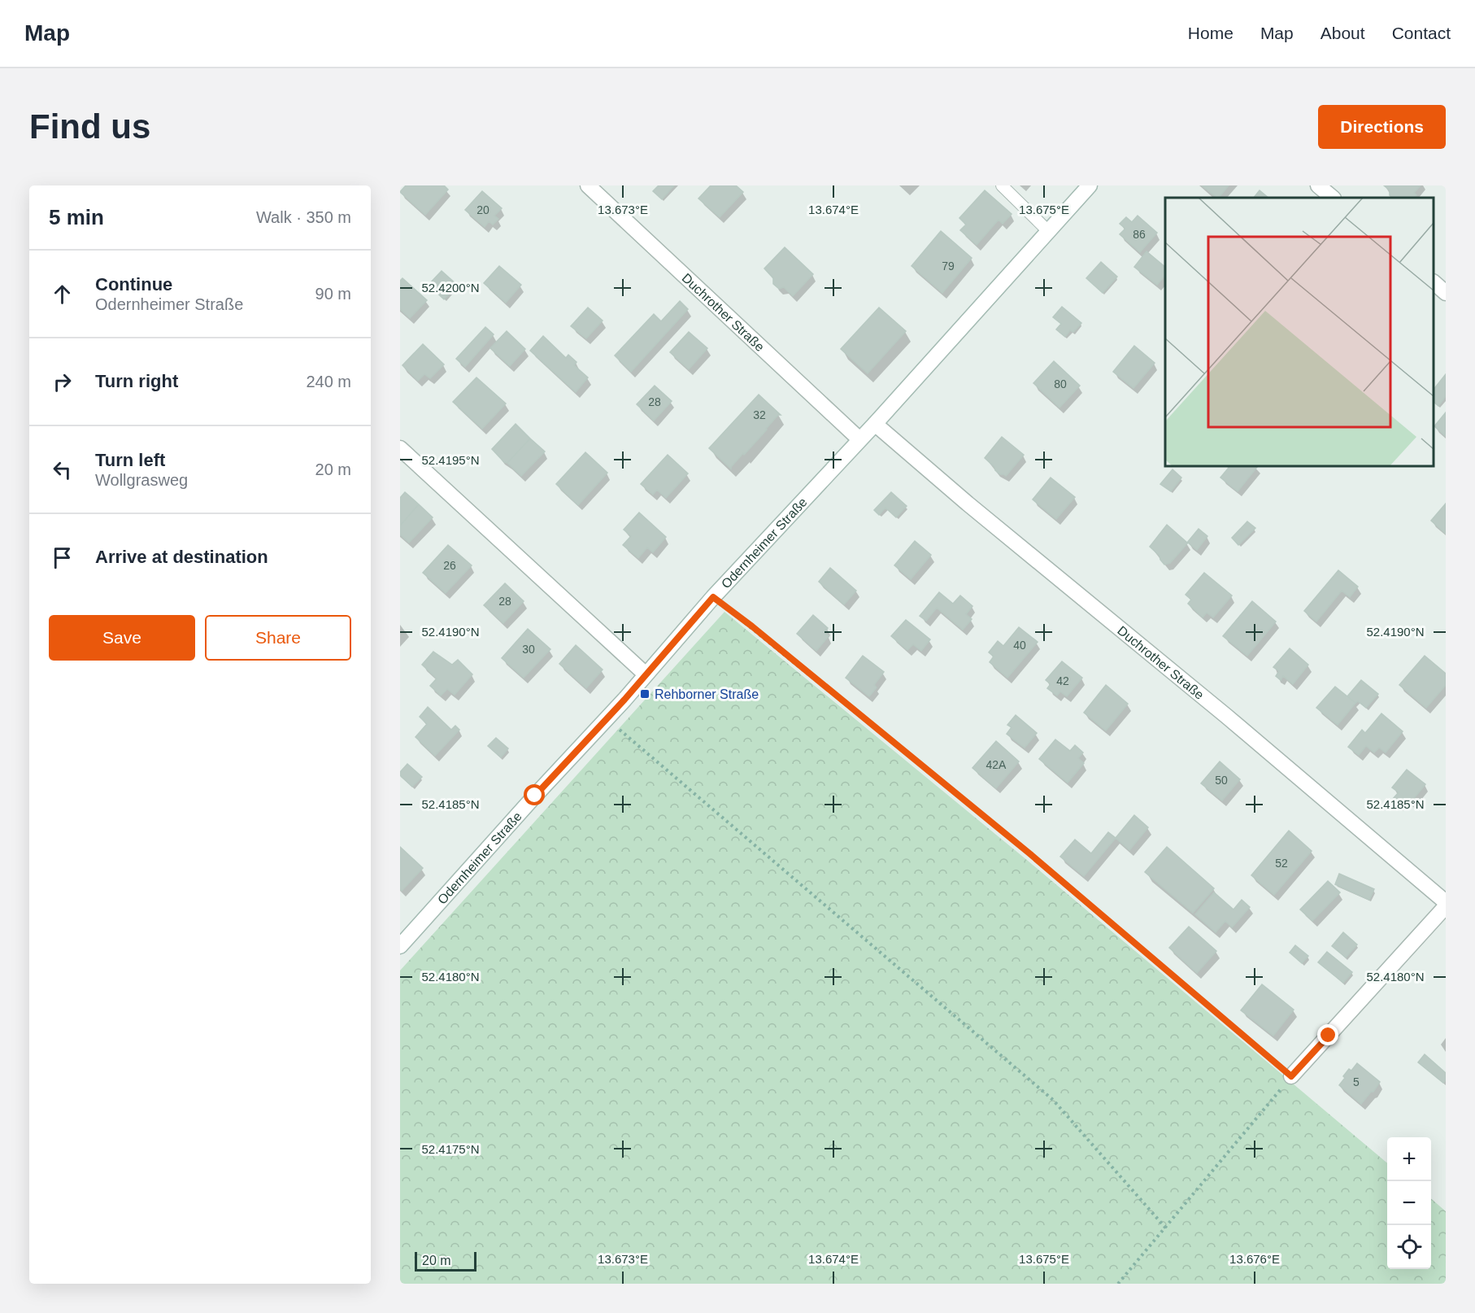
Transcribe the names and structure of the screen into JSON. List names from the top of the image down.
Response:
{
  "streets": {
    "street": ["Duchrother Straße", "Odernheimer Straße"]
  },
  "crossings": [
    ["Duchrother Straße", "Odernheimer Straße"]
  ],
  "places": {
    "transit": ["Rehborner Straße"]
  },
  "house_numbers": [
    "20",
    "86",
    "79",
    "80",
    "28",
    "32",
    "26",
    "28",
    "40",
    "30",
    "42",
    "42A",
    "50",
    "52",
    "5"
  ],
  "scale_bar": "20 m",
  "page": {
    "header": "Map",
    "nav": [
      "Home",
      "Map",
      "About",
      "Contact"
    ],
    "buttons": [
      "Directions",
      ["Save", "Share"]
    ],
    "title": "Find us",
    "heading": ["5 min", "Walk · 350 m"],
    "list": [
      ["Continue", "Odernheimer Straße", "90 m"],
      ["Turn right", "240 m"],
      ["Turn left", "Wollgrasweg", "20 m"],
      "Arrive at destination"
    ],
    "map_buttons": ["+", "−"],
    "scale": "20 m"
  },
  "coordinates": [
    "13.673°E",
    "13.674°E",
    "13.675°E",
    "52.4200°N",
    "52.4195°N",
    "52.4190°N",
    "52.4185°N",
    "52.4180°N",
    "52.4175°N",
    "13.676°E"
  ]
}
